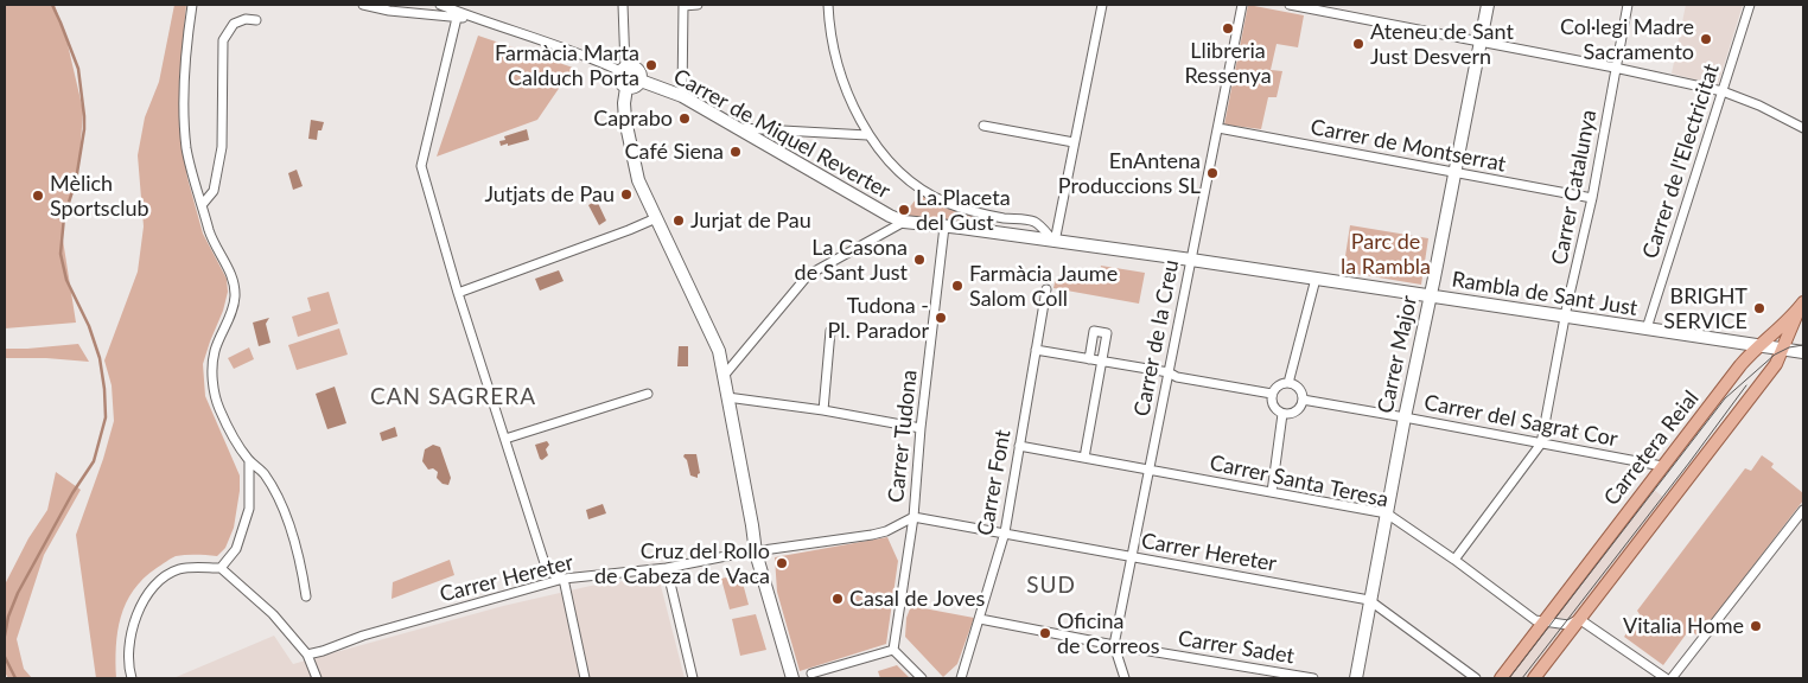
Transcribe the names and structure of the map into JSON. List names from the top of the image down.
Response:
{
  "streets": {
    "main road": ["Carretera Reial"],
    "street": [
      "Carrer de Miquel Reverter",
      "Carrer de Montserrat",
      "Carrer de l'Electricitat",
      "Carrer Catalunya",
      "Rambla de Sant Just",
      "Carrer de la Creu",
      "Carrer Major",
      "Carrer del Sagrat Cor",
      "Carrer Tudona",
      "Carrer Santa Teresa",
      "Carrer Font",
      "Carrer Hereter",
      "Carrer Sadet"
    ]
  },
  "crossings": [
    ["Carrer de Miquel Reverter", "Rambla de Sant Just"],
    ["Carrer de Miquel Reverter", "Carrer Tudona"],
    ["Carrer de Montserrat", "Carrer Catalunya"],
    ["Carrer de Montserrat", "Carrer de la Creu"],
    ["Carrer de Montserrat", "Carrer Major"],
    ["Carrer de l'Electricitat", "Rambla de Sant Just"],
    ["Carrer Catalunya", "Rambla de Sant Just"],
    ["Carrer Catalunya", "Carrer del Sagrat Cor"],
    ["Carrer Catalunya", "Carrer Santa Teresa"],
    ["Rambla de Sant Just", "Carrer de la Creu"],
    ["Rambla de Sant Just", "Carrer Major"],
    ["Rambla de Sant Just", "Carretera Reial"],
    ["Carrer de la Creu", "Carrer Santa Teresa"],
    ["Carrer de la Creu", "Carrer Hereter"],
    ["Carrer de la Creu", "Carrer Sadet"],
    ["Carrer Major", "Carrer del Sagrat Cor"],
    ["Carrer Major", "Carrer Santa Teresa"],
    ["Carrer Major", "Carrer Hereter"],
    ["Carrer del Sagrat Cor", "Carretera Reial"],
    ["Carrer Tudona", "Carrer Hereter"],
    ["Carretera Reial", "Carrer Santa Teresa"],
    ["Carrer Santa Teresa", "Carrer Font"],
    ["Carrer Font", "Carrer Hereter"],
    ["Carrer Font", "Carrer Sadet"]
  ],
  "districts": ["CAN SAGRERA", "SUD"],
  "parks": ["Parc de la Rambla"],
  "places": [
    "Llibreria Ressenya",
    "Col·legi Madre Sacramento",
    "Ateneu de Sant Just Desvern",
    "Farmàcia Marta Calduch Porta",
    "Caprabo",
    "Café Siena",
    "EnAntena Produccions SL",
    "Jutjats de Pau",
    "Mèlich Sportsclub",
    "La.Placeta del Gust",
    "Jurjat de Pau",
    "La Casona de Sant Just",
    "Farmàcia Jaume Salom Coll",
    "BRIGHT SERVICE",
    "Tudona - Pl. Parador",
    "Cruz del Rollo de Cabeza de Vaca",
    "Casal de Joves",
    "Vitalia Home",
    "Oficina de Correos"
  ]
}
